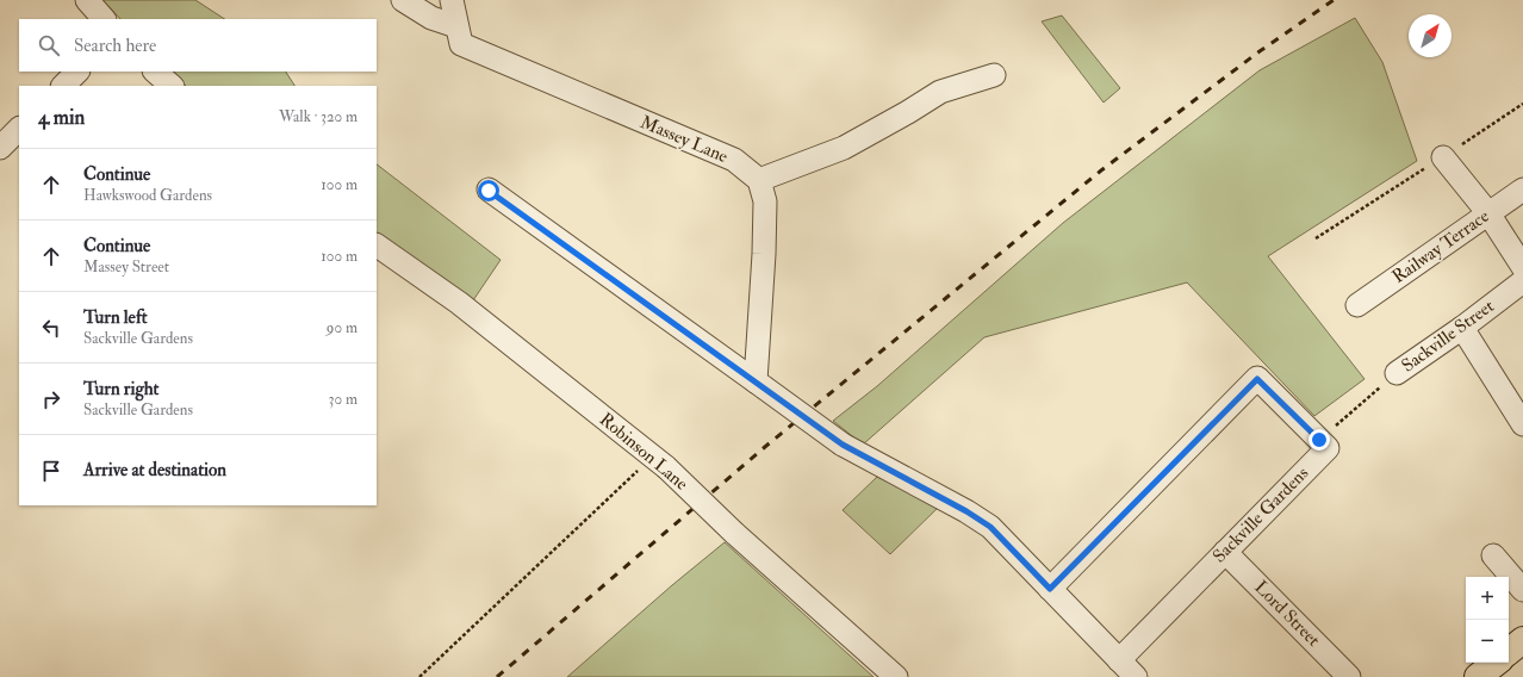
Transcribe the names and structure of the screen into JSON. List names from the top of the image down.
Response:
{
  "streets": {
    "street": [
      "Massey Lane",
      "Railway Terrace",
      "Sackville Street",
      "Robinson Lane",
      "Sackville Gardens",
      "Lord Street"
    ]
  },
  "crossings": [
    ["Sackville Gardens", "Lord Street"]
  ],
  "north": "top right",
  "page": {
    "search": "Search here",
    "heading": ["4 min", "Walk · 320 m"],
    "list": [
      ["Continue", "Hawkswood Gardens", "100 m"],
      ["Continue", "Massey Street", "100 m"],
      ["Turn left", "Sackville Gardens", "90 m"],
      ["Turn right", "Sackville Gardens", "30 m"],
      "Arrive at destination"
    ],
    "map_buttons": ["+", "−"]
  }
}
